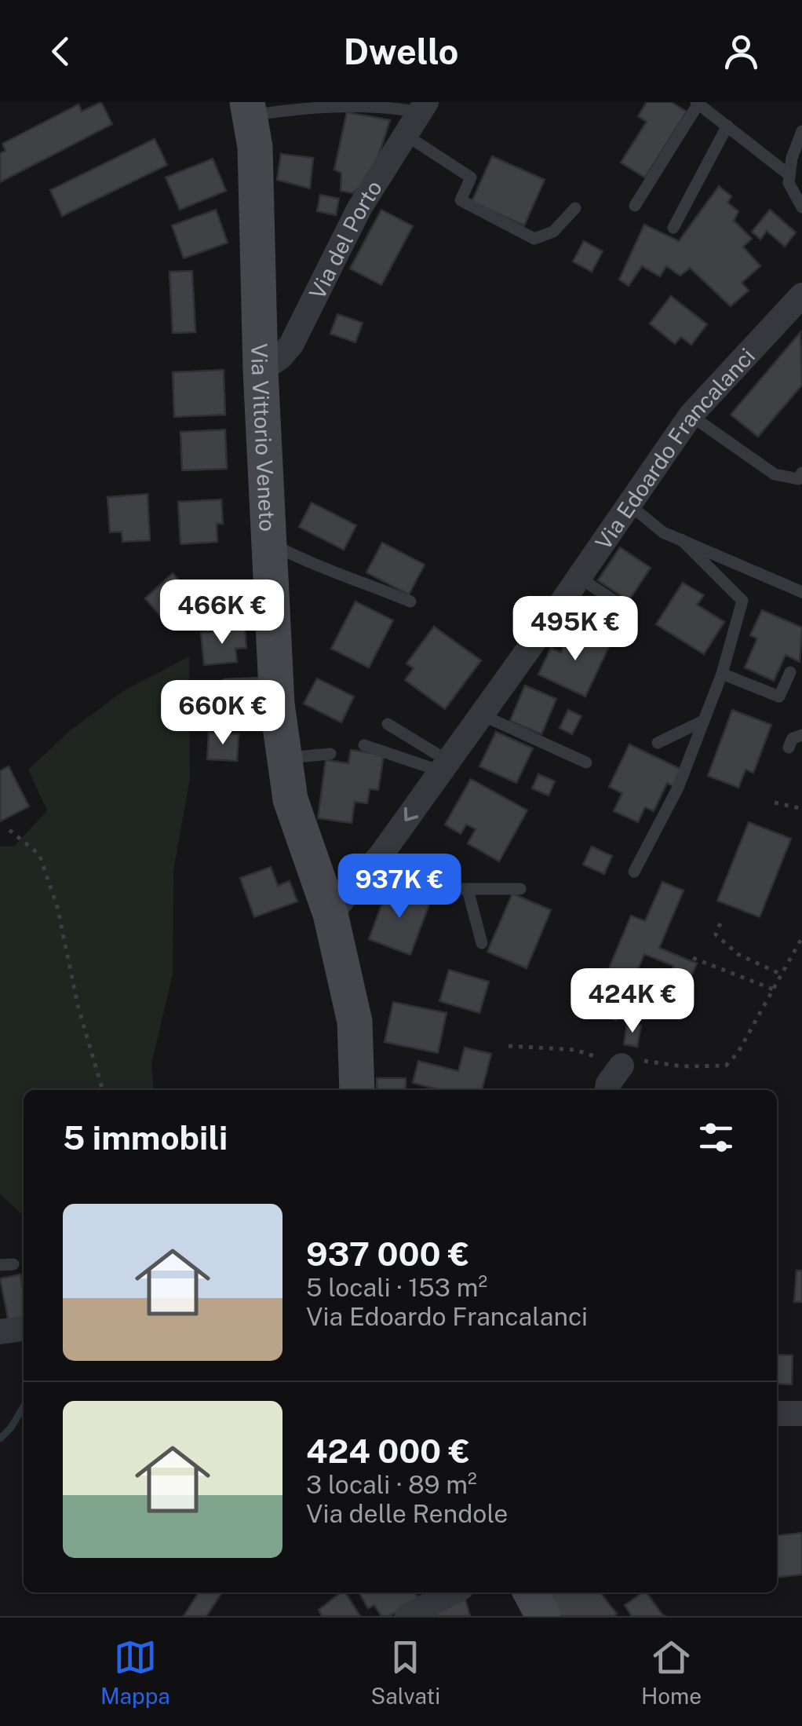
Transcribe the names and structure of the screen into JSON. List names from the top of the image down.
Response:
{
  "streets": {
    "street": ["Via del Porto", "Via Vittorio Veneto", "Via Edoardo Francalanci"]
  },
  "crossings": [
    ["Via del Porto", "Via Vittorio Veneto"],
    ["Via Vittorio Veneto", "Via Edoardo Francalanci"]
  ],
  "page": {
    "header": "Dwello",
    "price": [
      "466K €",
      "495K €",
      "660K €",
      "937K €",
      "424K €"
    ],
    "heading": "5 immobili",
    "list": [
      {
        "name": "937 000 €",
        "note": "5 locali · 153 m² · Via Edoardo Francalanci"
      },
      {
        "name": "424 000 €",
        "note": "3 locali · 89 m² · Via delle Rendole"
      }
    ],
    "tabs": ["Mappa", "Salvati", "Home"]
  }
}
